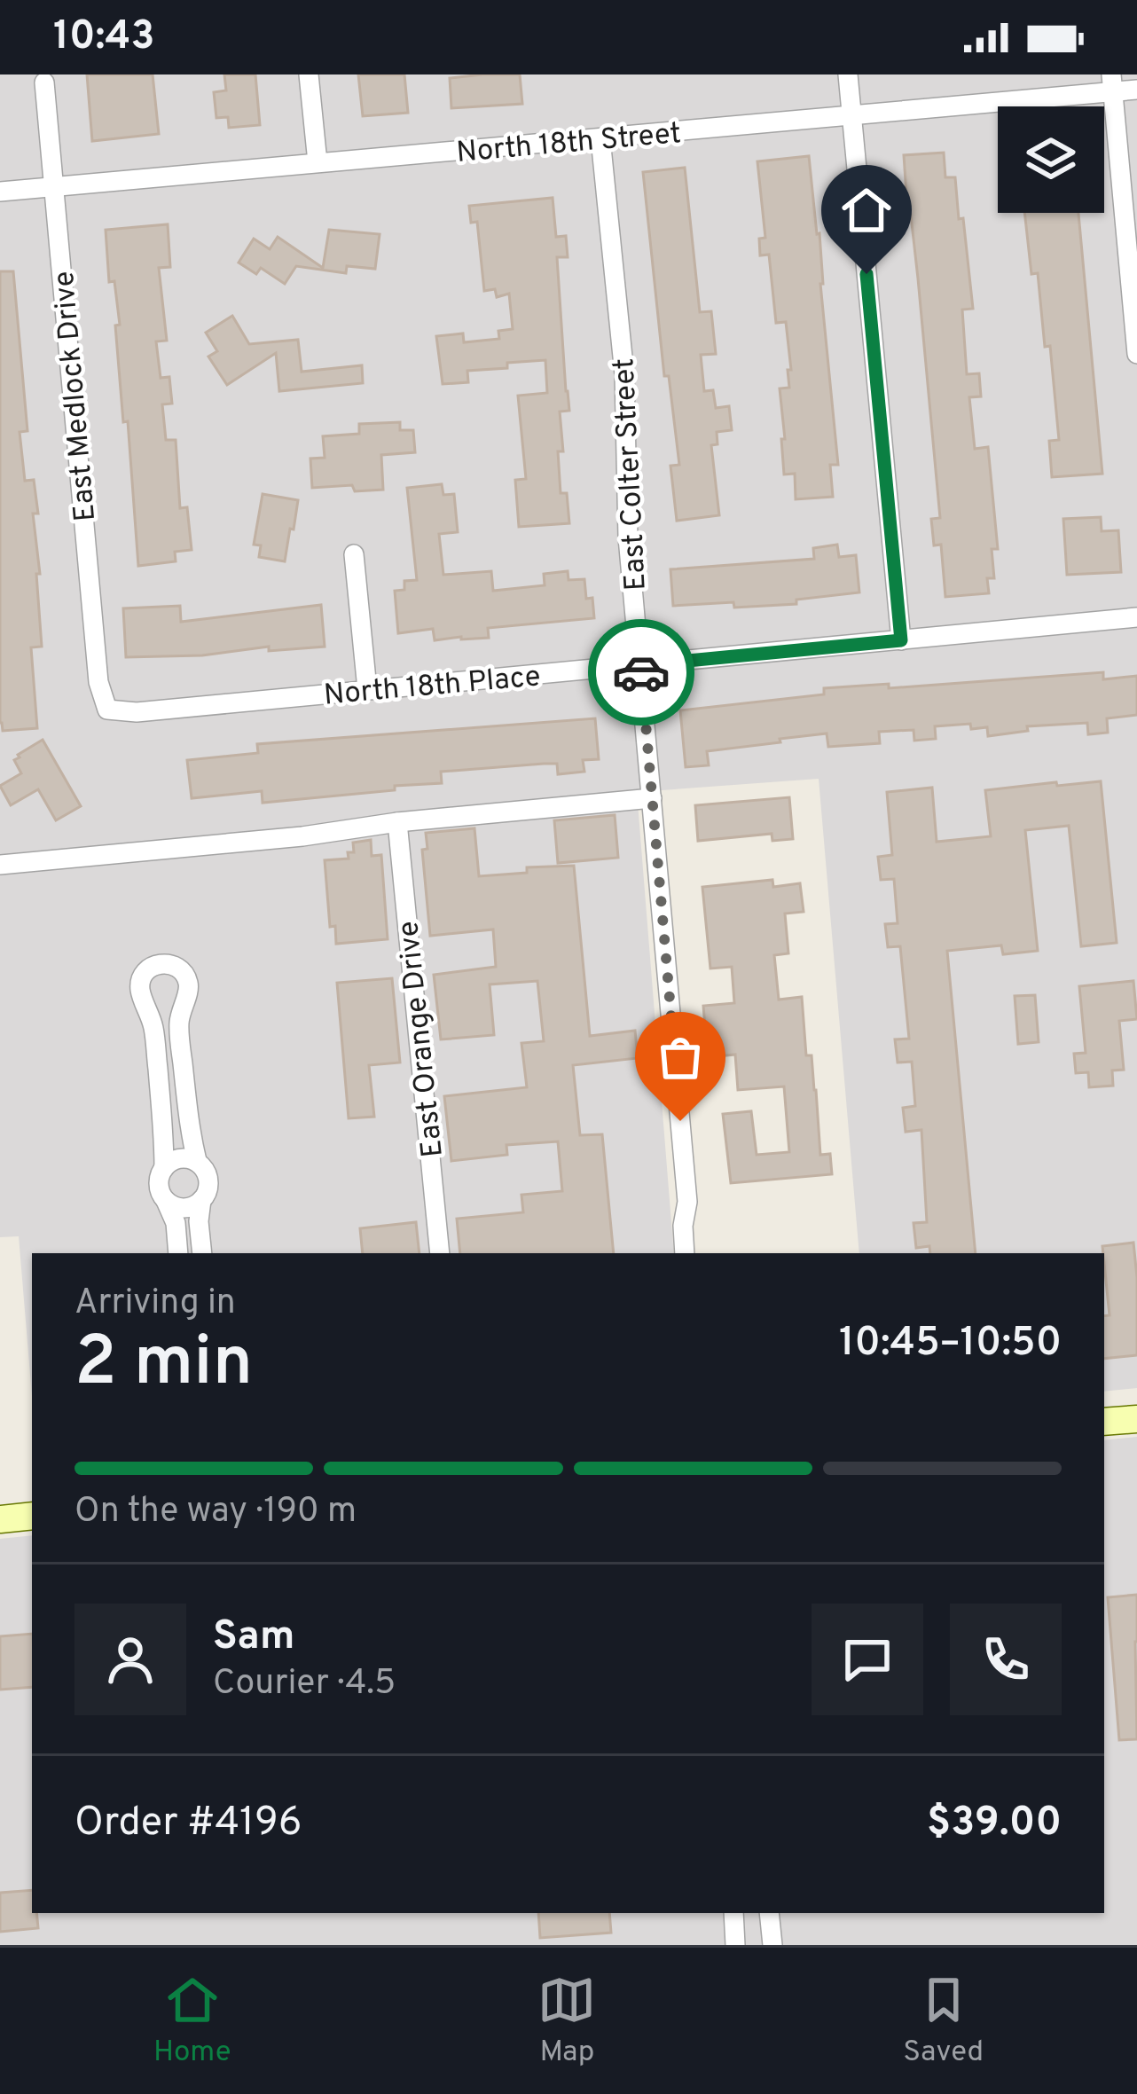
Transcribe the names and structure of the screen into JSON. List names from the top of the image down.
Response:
{
  "streets": {
    "street": [
      "North 18th Street",
      "East Medlock Drive",
      "East Colter Street",
      "North 18th Place",
      "East Orange Drive"
    ]
  },
  "crossings": [
    ["North 18th Street", "East Medlock Drive"],
    ["North 18th Street", "East Colter Street"],
    ["East Medlock Drive", "North 18th Place"],
    ["East Colter Street", "North 18th Place"]
  ],
  "page": {
    "status": "10:43",
    "heading": ["2 min", "Arriving in", "10:45–10:50"],
    "panel": [
      "Sam",
      "Courier · 4.5",
      "Order #4196",
      "$39.00"
    ],
    "bar": "On the way · 190 m",
    "tabs": ["Home", "Map", "Saved"]
  }
}
